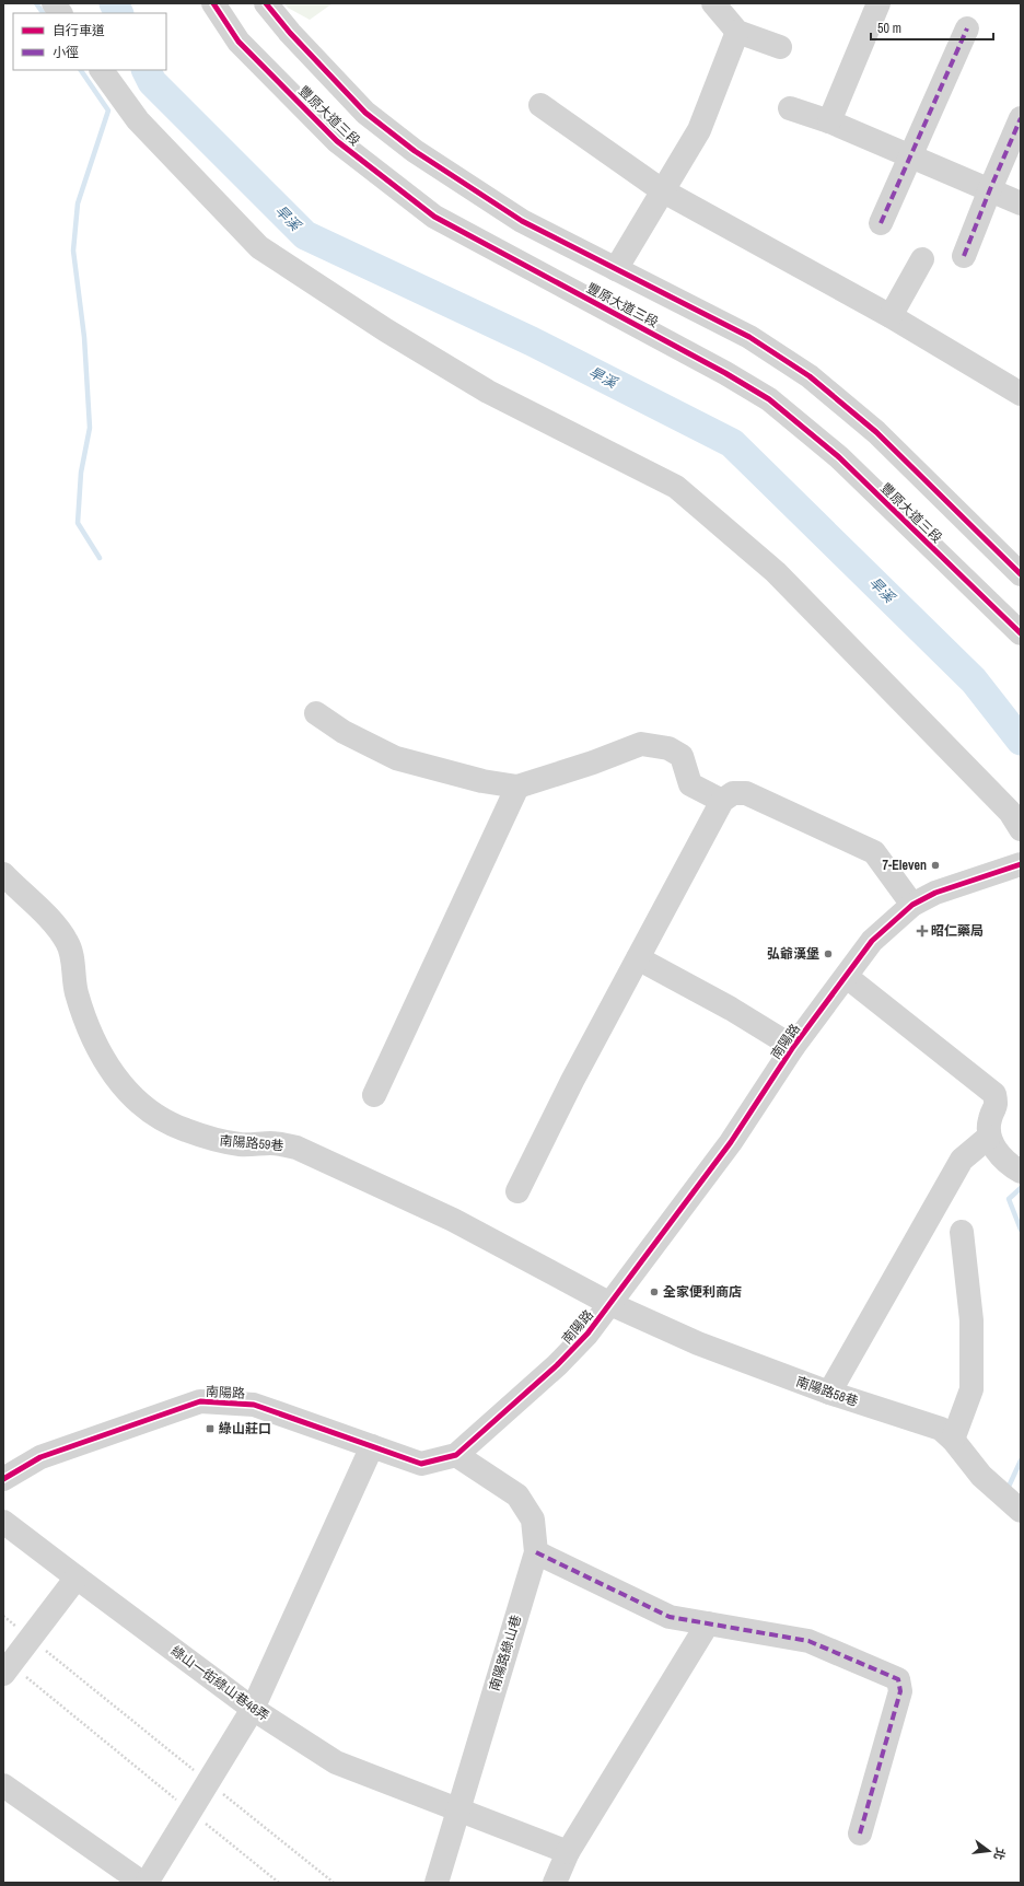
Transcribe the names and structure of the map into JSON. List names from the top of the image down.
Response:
{
  "streets": {
    "street": [
      "豐原大道三段",
      "南陽路",
      "南陽路59巷",
      "南陽路58巷",
      "南陽路綠山巷",
      "綠山一街綠山巷48弄"
    ]
  },
  "crossings": [
    ["南陽路", "南陽路59巷"],
    ["南陽路", "南陽路58巷"],
    ["南陽路", "南陽路綠山巷"],
    ["南陽路59巷", "南陽路58巷"],
    ["南陽路綠山巷", "綠山一街綠山巷48弄"]
  ],
  "water": ["旱溪"],
  "places": {
    "other": ["7-Eleven", "弘爺漢堡", "全家便利商店"],
    "health": ["昭仁藥局"],
    "transit": ["綠山莊口"]
  },
  "legend": ["自行車道", "小徑"],
  "scale_bar": "50 m",
  "north": "right"
}
